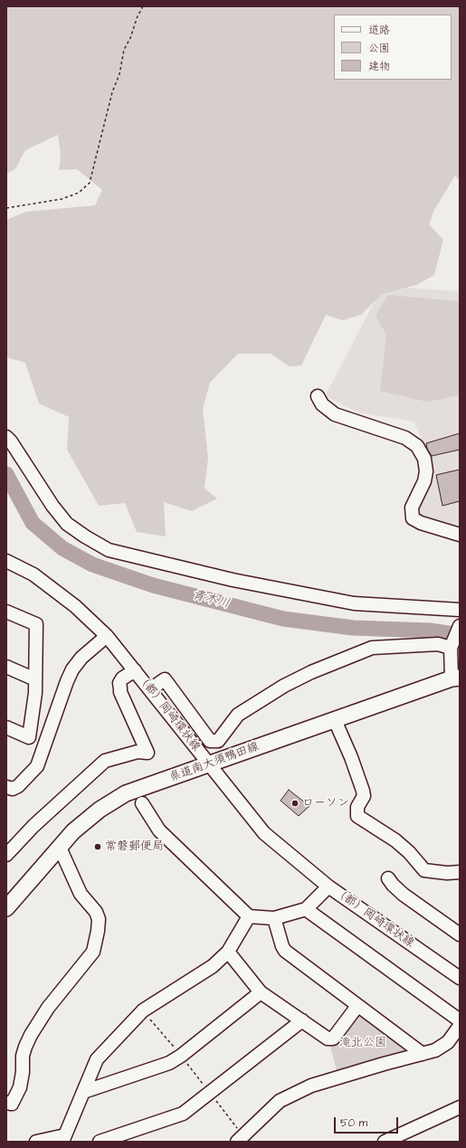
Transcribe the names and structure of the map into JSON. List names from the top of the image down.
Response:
{
  "streets": {
    "main road": ["県道南大須鴨田線"],
    "street": ["（都）岡崎環状線"]
  },
  "crossings": [
    ["（都）岡崎環状線", "県道南大須鴨田線"]
  ],
  "water": ["青木川"],
  "parks": ["滝北公園"],
  "places": ["ローソン", "常磐郵便局"],
  "legend": ["道路", "公園", "建物"],
  "scale_bar": "50 m"
}
